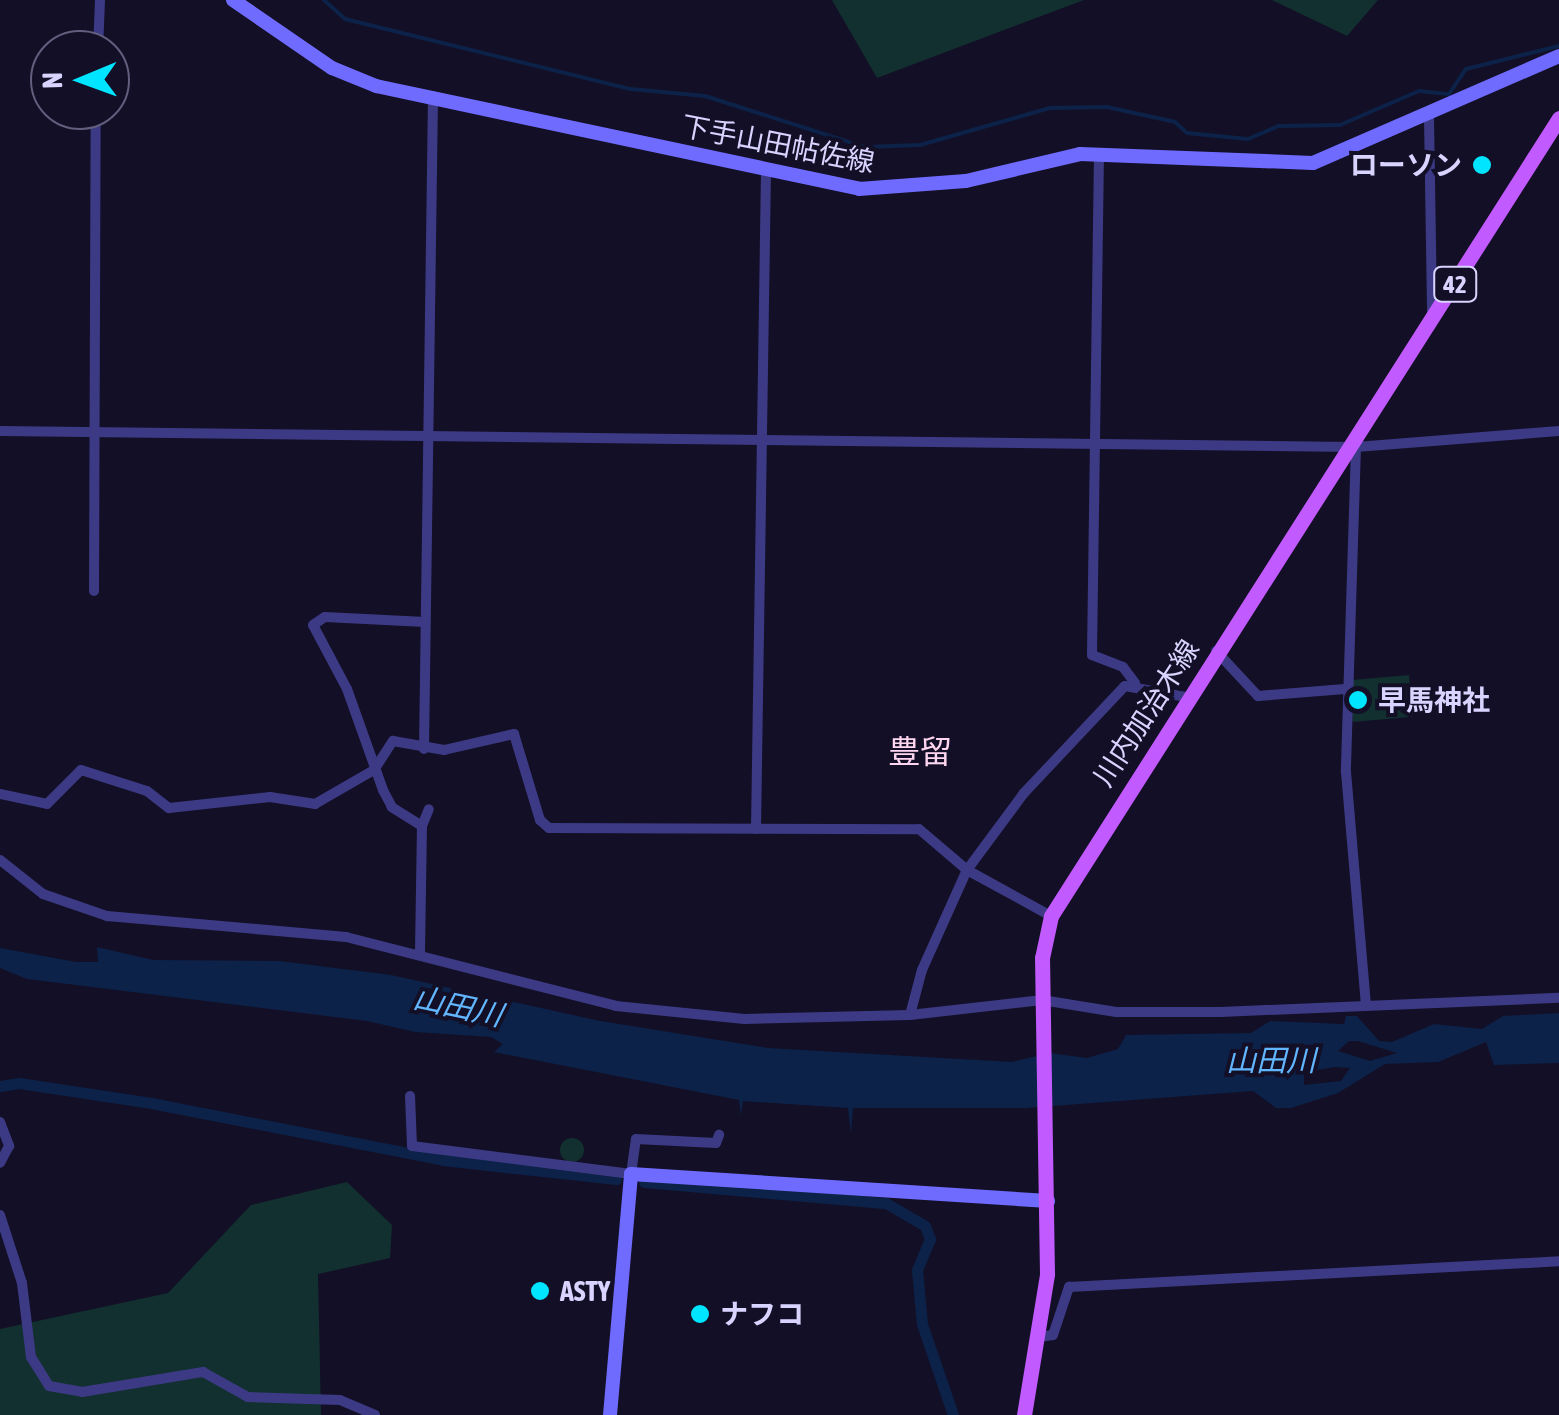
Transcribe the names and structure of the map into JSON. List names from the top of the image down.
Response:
{
  "streets": {
    "main road": ["下手山田帖佐線", "42", "川内加治木線"]
  },
  "districts": ["豊留"],
  "water": ["山田川"],
  "places": [
    "ローソン",
    "早馬神社",
    "ASTY",
    "ナフコ"
  ],
  "north": "left"
}
